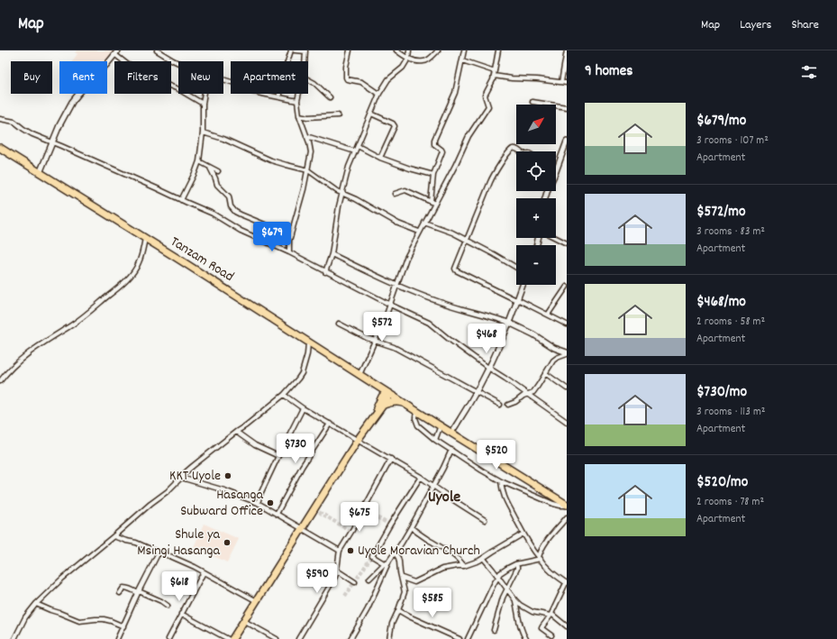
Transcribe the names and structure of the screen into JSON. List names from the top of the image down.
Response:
{
  "streets": {
    "highway": ["Tanzam Road"]
  },
  "districts": ["Uyole"],
  "places": [
    "KKT Uyole",
    "Hasanga Subward Office",
    "Shule ya Msingi Hasanga",
    "Uyole Moravian Church"
  ],
  "north": "top right",
  "page": {
    "header": "Map",
    "nav": ["Map", "Layers", "Share"],
    "heading": "9 homes",
    "chip": [
      "Buy",
      "Rent",
      "Filters",
      "New",
      "Apartment"
    ],
    "list": [
      {
        "name": "$679/mo",
        "note": "3 rooms · 107 m² · Apartment"
      },
      {
        "name": "$572/mo",
        "note": "3 rooms · 83 m² · Apartment"
      },
      {
        "name": "$468/mo",
        "note": "2 rooms · 58 m² · Apartment"
      },
      {
        "name": "$730/mo",
        "note": "3 rooms · 113 m² · Apartment"
      },
      {
        "name": "$520/mo",
        "note": "2 rooms · 78 m² · Apartment"
      }
    ],
    "map_buttons": ["+", "−"],
    "price": [
      "$679",
      "$572",
      "$468",
      "$730",
      "$520",
      "$675",
      "$590",
      "$618",
      "$585"
    ]
  }
}
